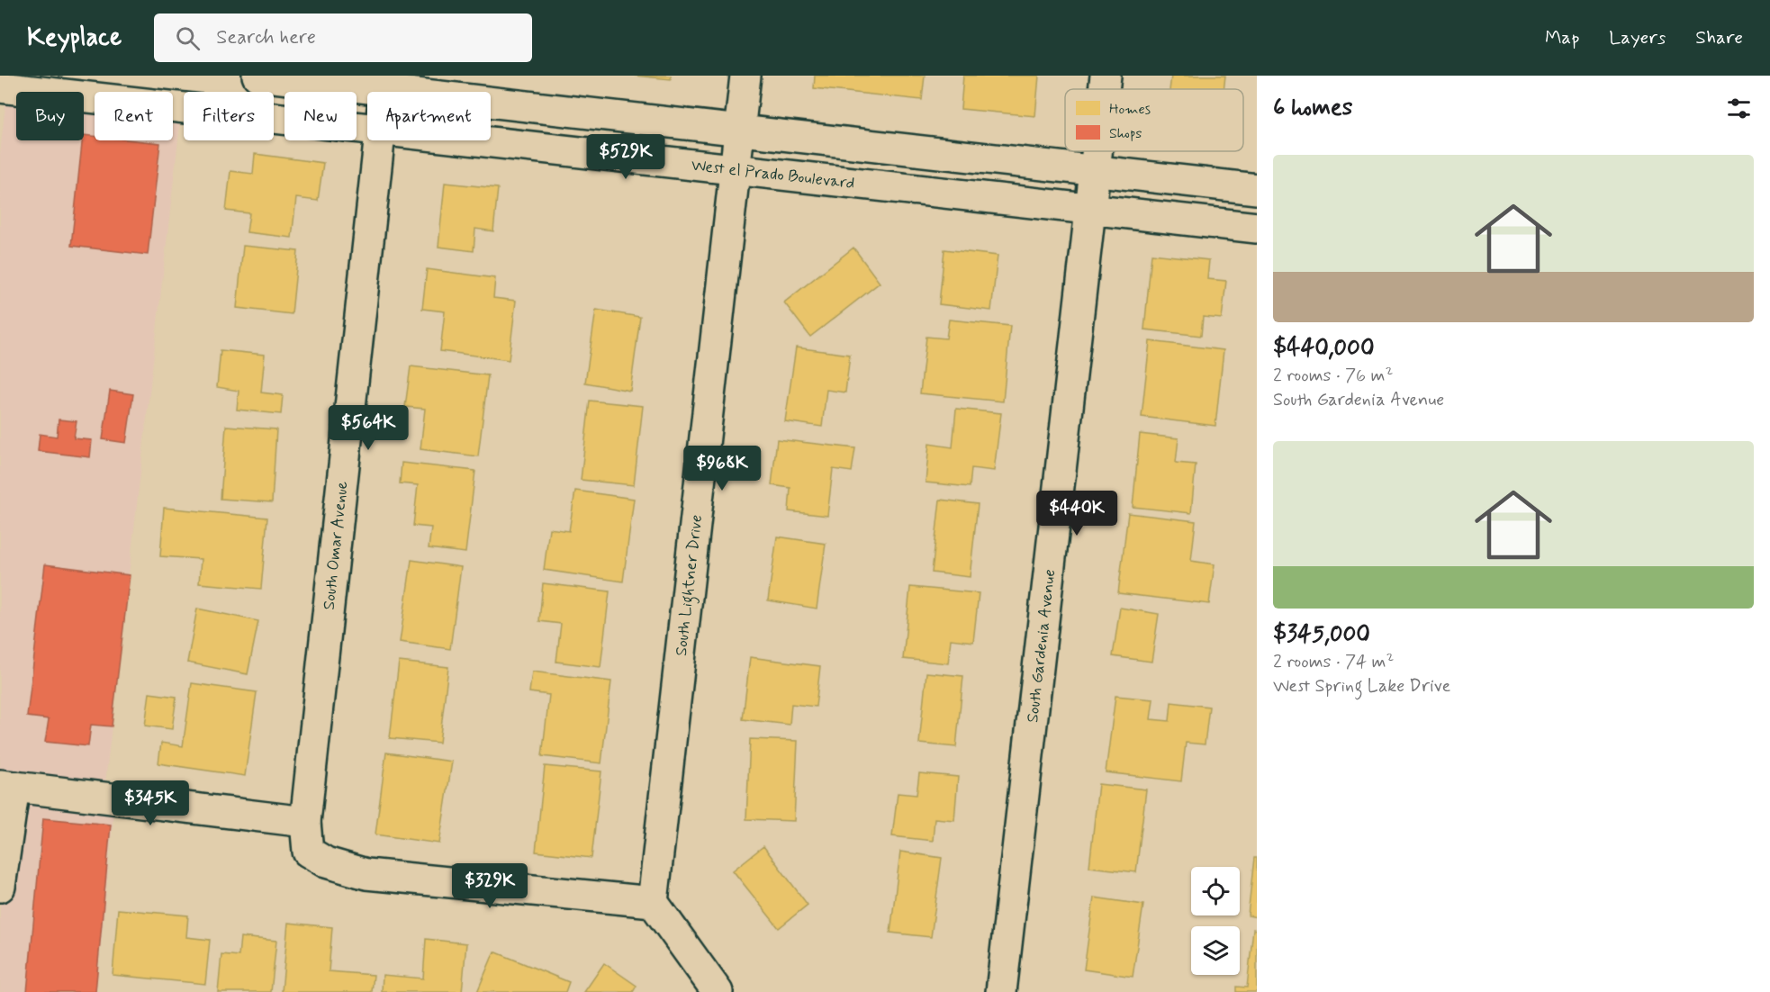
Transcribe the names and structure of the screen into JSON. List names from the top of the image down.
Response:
{
  "streets": {
    "street": [
      "West el Prado Boulevard",
      "South Omar Avenue",
      "South Lightner Drive",
      "South Gardenia Avenue"
    ]
  },
  "crossings": [
    ["West el Prado Boulevard", "South Lightner Drive"],
    ["West el Prado Boulevard", "South Gardenia Avenue"],
    ["South Omar Avenue", "South Lightner Drive"]
  ],
  "legend": ["Homes", "Shops"],
  "page": {
    "header": "Keyplace",
    "search": "Search here",
    "nav": ["Map", "Layers", "Share"],
    "heading": "6 homes",
    "chip": [
      "Buy",
      "Rent",
      "Filters",
      "New",
      "Apartment"
    ],
    "price": [
      "$529K",
      "$564K",
      "$968K",
      "$440K",
      "$345K",
      "$329K"
    ],
    "list": [
      {
        "name": "$440,000",
        "note": "2 rooms · 76 m² · South Gardenia Avenue"
      },
      {
        "name": "$345,000",
        "note": "2 rooms · 74 m² · West Spring Lake Drive"
      }
    ]
  }
}
